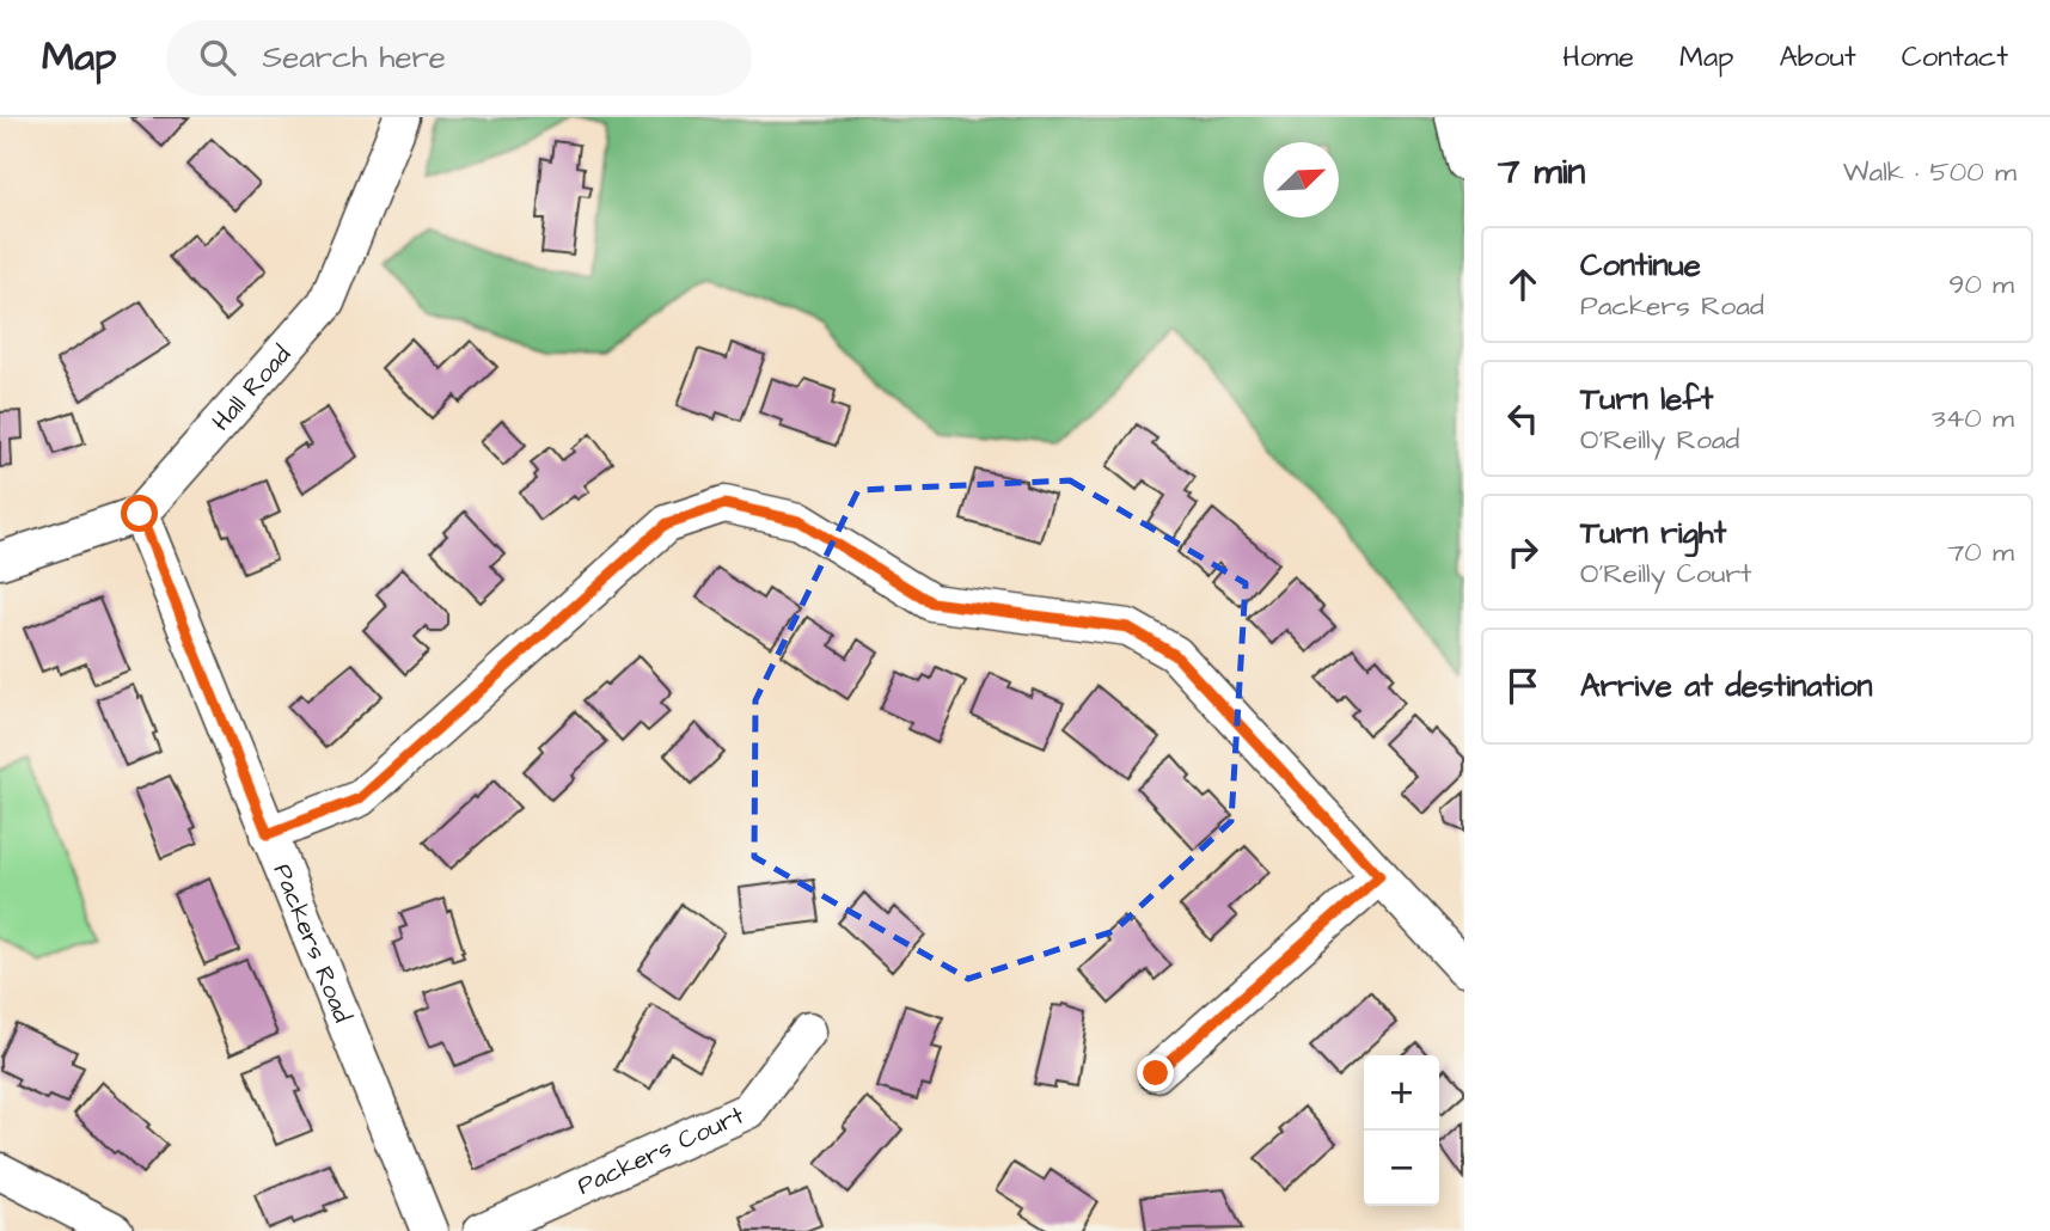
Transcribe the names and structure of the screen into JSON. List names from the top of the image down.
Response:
{
  "streets": {
    "street": ["Hall Road", "Packers Road", "Packers Court"]
  },
  "crossings": [
    ["Hall Road", "Packers Road"]
  ],
  "north": "top right",
  "page": {
    "header": "Map",
    "search": "Search here",
    "nav": [
      "Home",
      "Map",
      "About",
      "Contact"
    ],
    "heading": ["7 min", "Walk · 500 m"],
    "list": [
      ["Continue", "Packers Road", "90 m"],
      ["Turn left", "O'Reilly Road", "340 m"],
      ["Turn right", "O'Reilly Court", "70 m"],
      "Arrive at destination"
    ],
    "map_buttons": ["+", "−"]
  }
}
